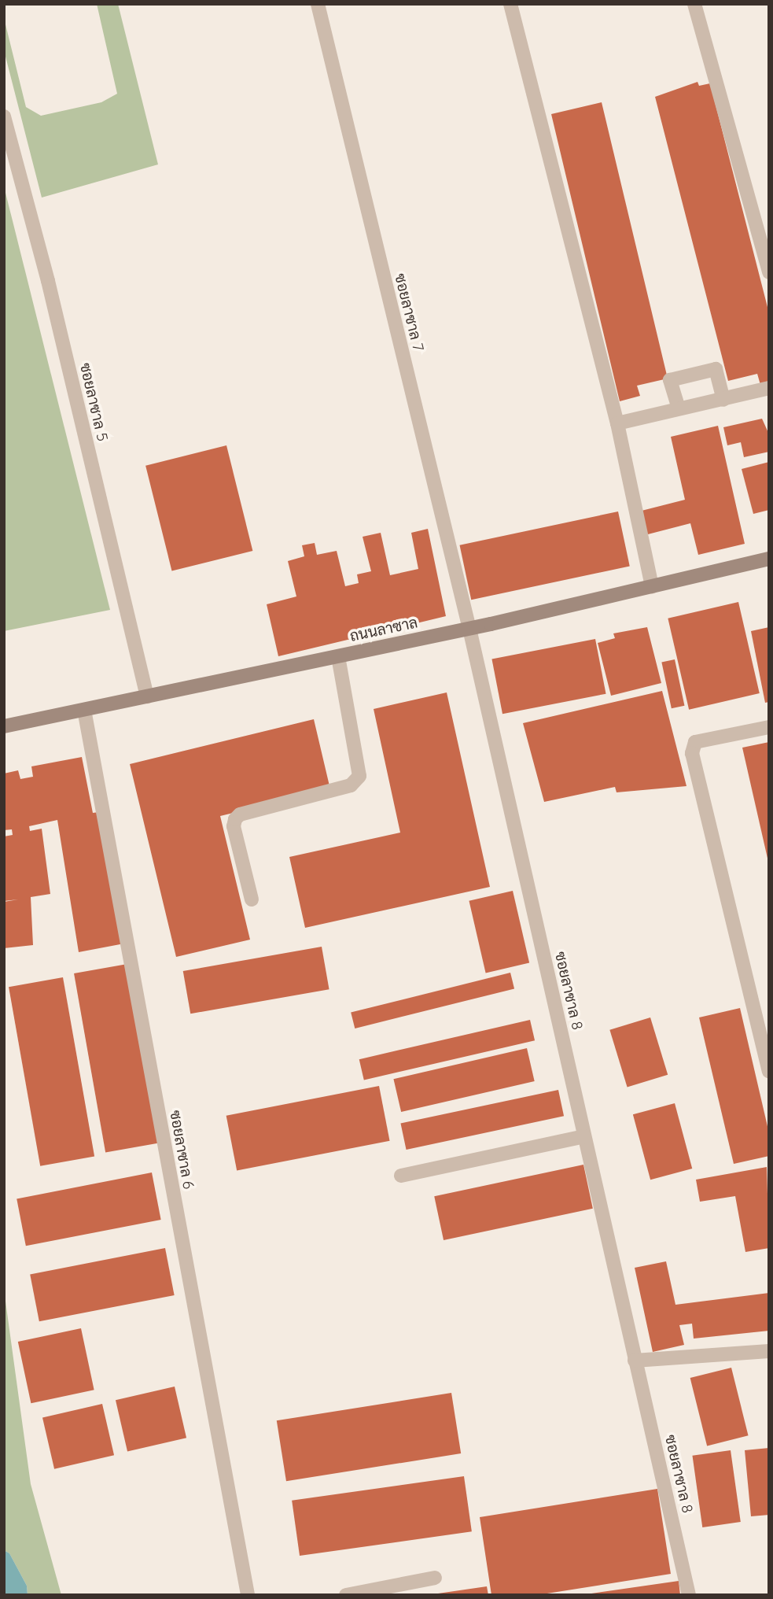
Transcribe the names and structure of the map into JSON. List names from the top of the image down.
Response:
{
  "streets": {
    "street": [
      "ซอยลาซาล 7",
      "ซอยลาซาล 5",
      "ถนนลาซาล",
      "ซอยลาซาล 8",
      "ซอยลาซาล 6"
    ]
  },
  "crossings": [
    ["ซอยลาซาล 7", "ถนนลาซาล"],
    ["ซอยลาซาล 7", "ซอยลาซาล 8"],
    ["ซอยลาซาล 5", "ถนนลาซาล"],
    ["ถนนลาซาล", "ซอยลาซาล 8"],
    ["ถนนลาซาล", "ซอยลาซาล 6"]
  ]
}
